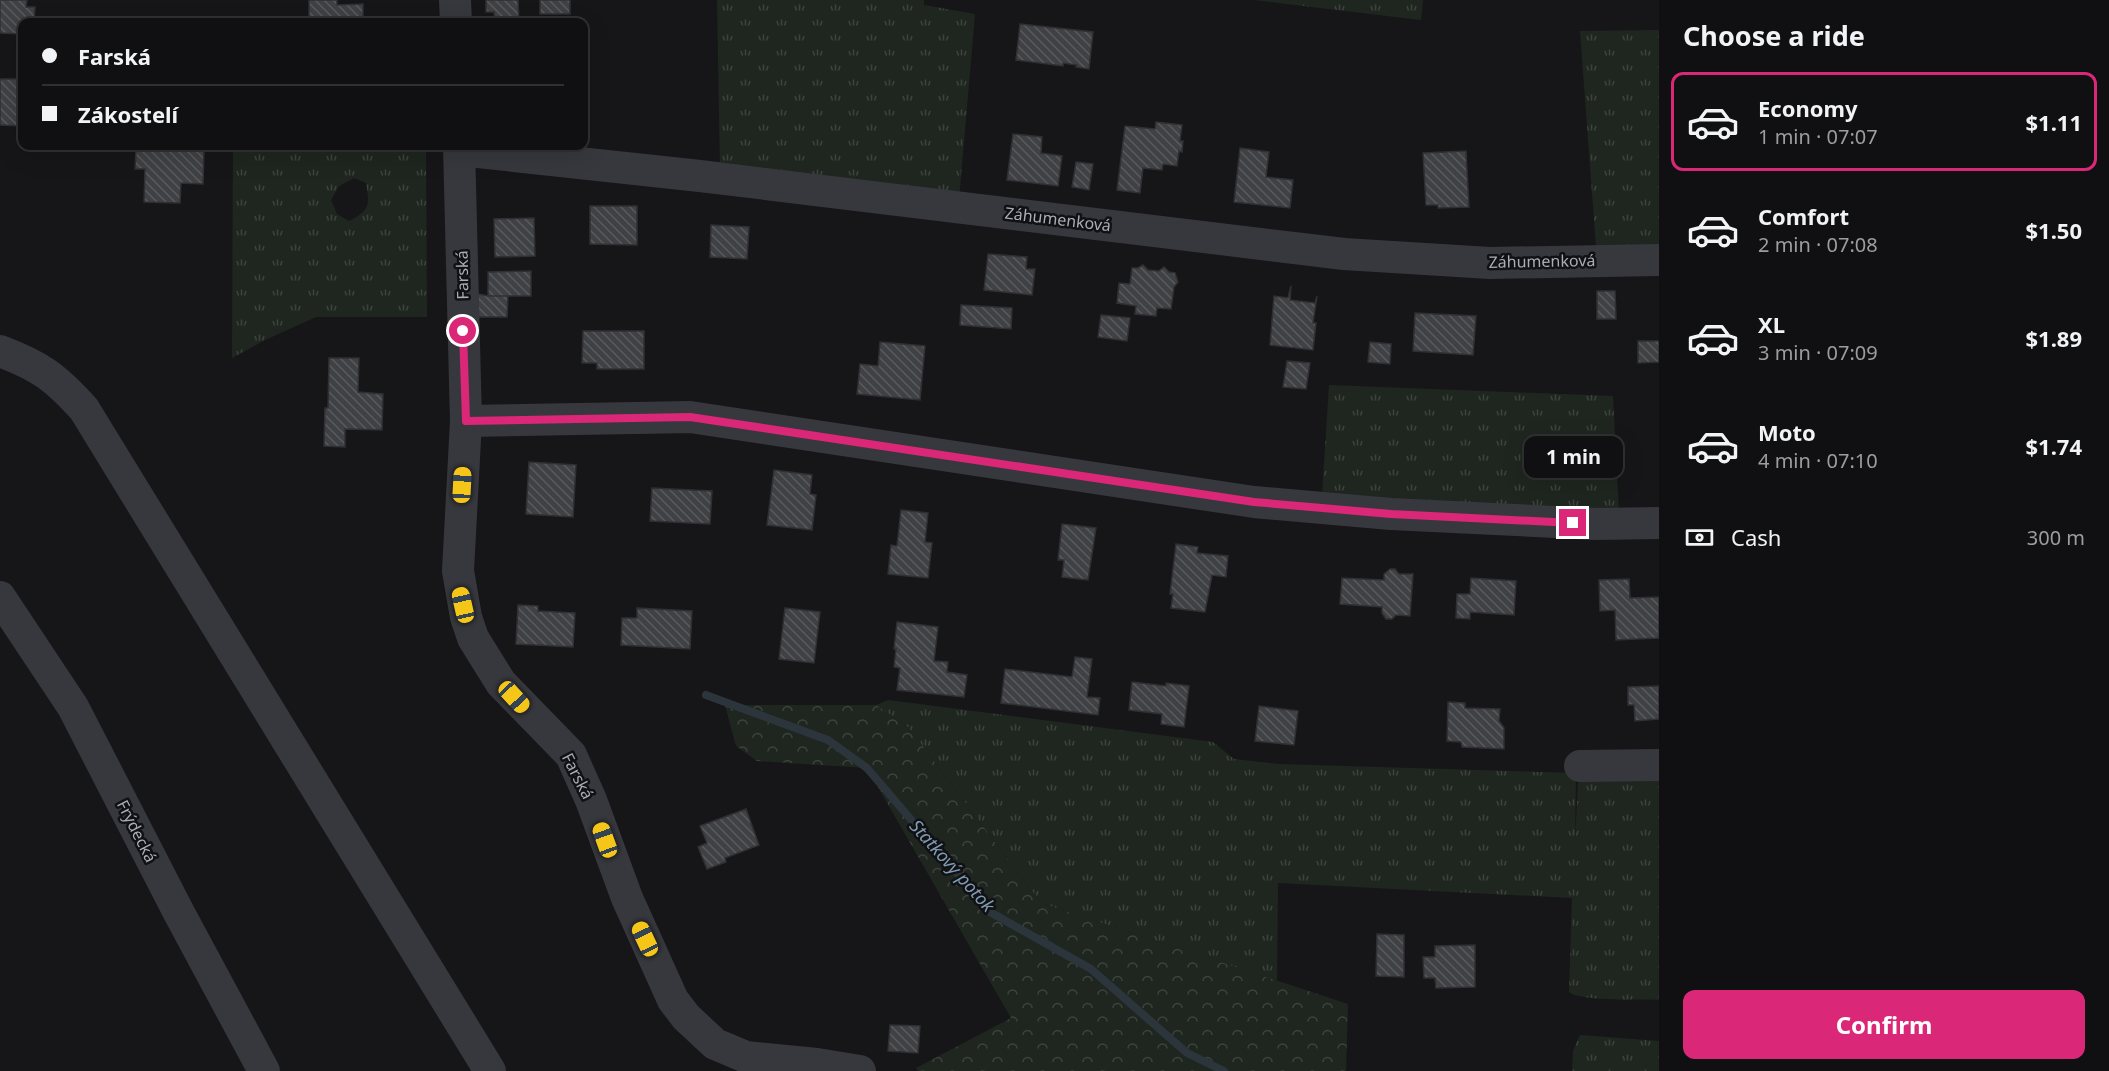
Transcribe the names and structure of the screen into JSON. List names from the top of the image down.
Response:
{
  "streets": {
    "street": ["Záhumenková", "Farská", "Frýdecká"]
  },
  "water": ["Statkový potok"],
  "page": {
    "heading": "Choose a ride",
    "banner": ["Farská", "Zákostelí"],
    "list": [
      {
        "name": "Economy",
        "note": "1 min · 07:07",
        "value": "$1.11"
      },
      {
        "name": "Comfort",
        "note": "2 min · 07:08",
        "value": "$1.50"
      },
      {
        "name": "XL",
        "note": "3 min · 07:09",
        "value": "$1.89"
      },
      {
        "name": "Moto",
        "note": "4 min · 07:10",
        "value": "$1.74"
      }
    ],
    "bubble": "1 min",
    "pay": ["Cash", "300 m"],
    "buttons": "Confirm"
  }
}
